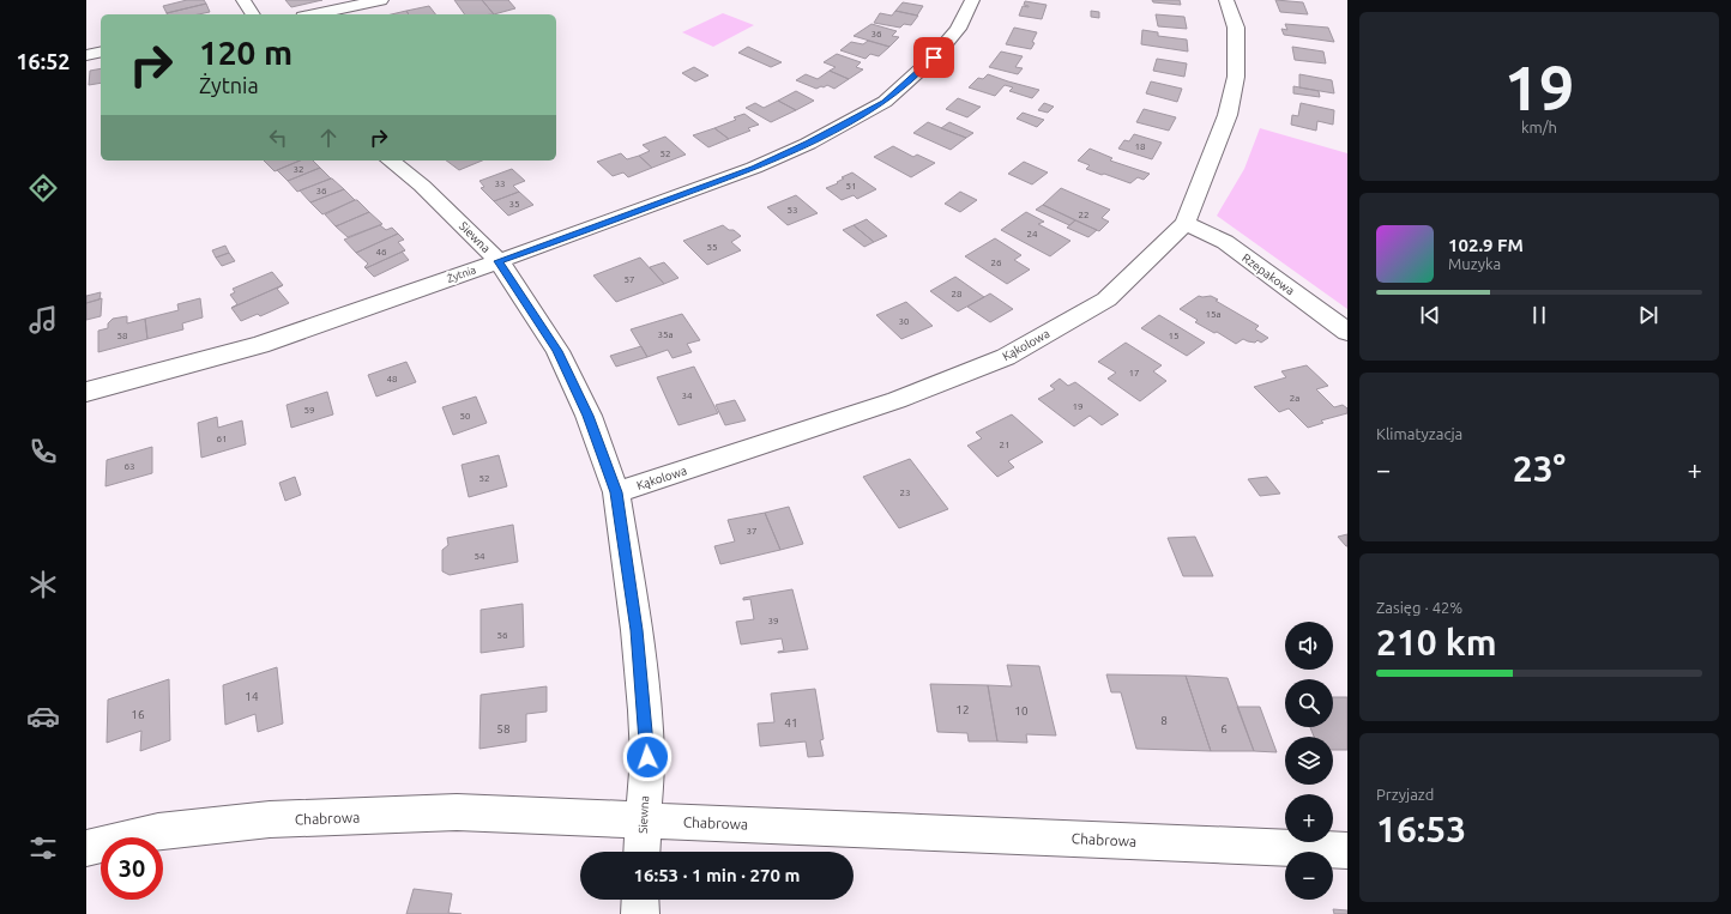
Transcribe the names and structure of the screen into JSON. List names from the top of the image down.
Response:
{
  "streets": {
    "street": [
      "Siewna",
      "Żytnia",
      "Rzepakowa",
      "Kąkolowa",
      "Chabrowa"
    ]
  },
  "crossings": [
    ["Siewna", "Żytnia"],
    ["Siewna", "Kąkolowa"],
    ["Siewna", "Chabrowa"],
    ["Rzepakowa", "Kąkolowa"]
  ],
  "house_numbers": [
    "36",
    "18",
    "52",
    "32",
    "33",
    "51",
    "36",
    "35",
    "53",
    "22",
    "24",
    "55",
    "46",
    "26",
    "57",
    "28",
    "15a",
    "30",
    "35a",
    "58",
    "15",
    "17",
    "48",
    "34",
    "2a",
    "19",
    "59",
    "50",
    "61",
    "21",
    "63",
    "52",
    "23",
    "37",
    "54",
    "39",
    "56",
    "14",
    "12",
    "10",
    "16",
    "8",
    "41",
    "58",
    "6"
  ],
  "page": {
    "tabs": "16:52",
    "tile": [
      ["19", "km/h"],
      "Klimatyzacja",
      ["Zasięg · 42%", "210 km"],
      ["Przyjazd", "16:53"]
    ],
    "turn": ["120 m", "Żytnia"],
    "song": ["102.9 FM", "Muzyka"],
    "heat": ["−", "23°", "+"],
    "map_buttons": ["+", "−"],
    "limit": "30",
    "trip": "16:53 · 1 min · 270 m"
  }
}
